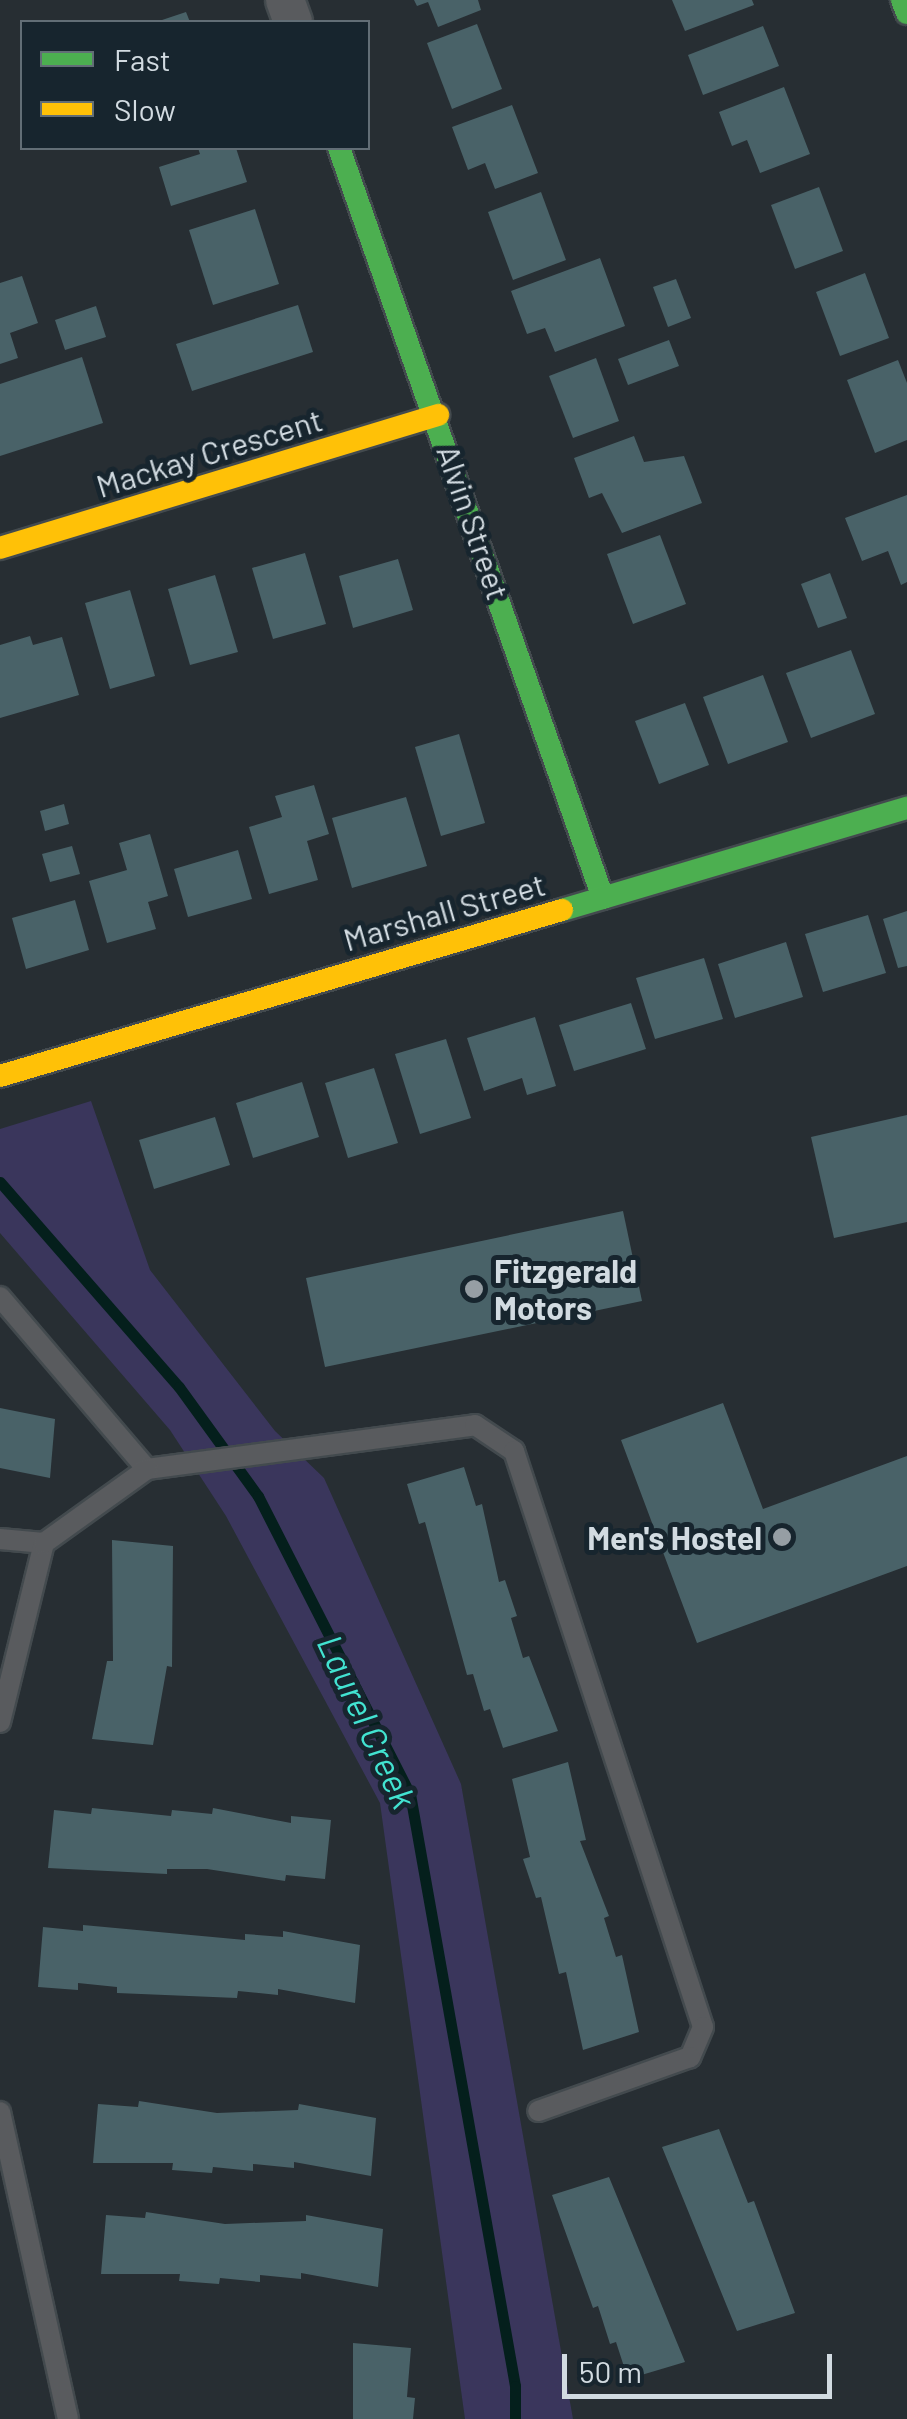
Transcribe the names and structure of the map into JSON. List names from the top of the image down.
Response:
{
  "streets": {
    "street": ["Mackay Crescent", "Alvin Street", "Marshall Street"]
  },
  "crossings": [
    ["Mackay Crescent", "Alvin Street"],
    ["Alvin Street", "Marshall Street"]
  ],
  "water": ["Laurel Creek"],
  "places": ["Fitzgerald Motors", "Men's Hostel"],
  "legend": ["Fast", "Slow"],
  "scale_bar": "50 m"
}
